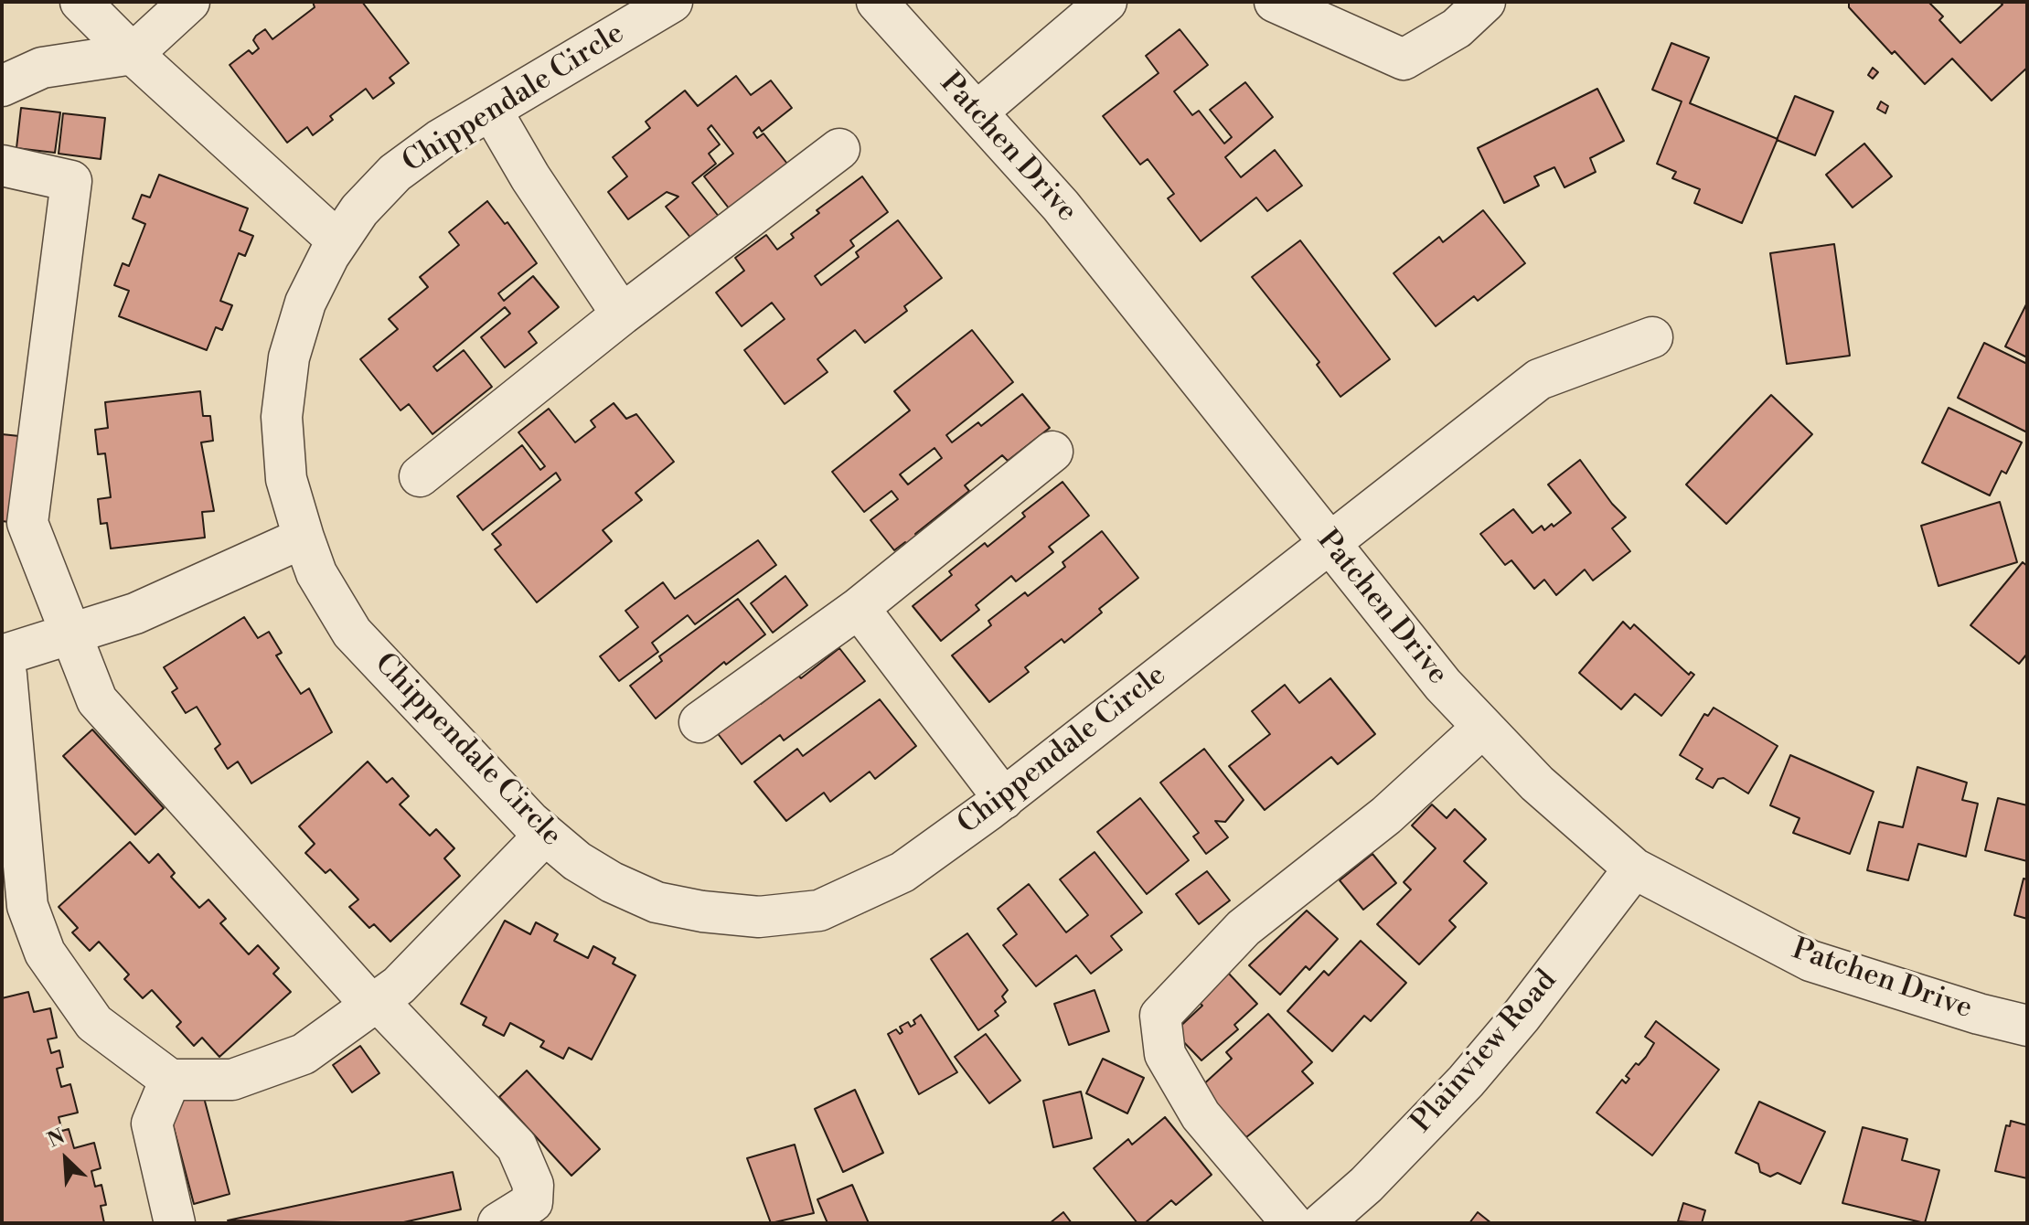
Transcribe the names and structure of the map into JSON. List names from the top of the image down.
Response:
{
  "streets": {
    "street": ["Chippendale Circle", "Patchen Drive", "Plainview Road"]
  },
  "crossings": [
    ["Chippendale Circle", "Patchen Drive"],
    ["Patchen Drive", "Plainview Road"]
  ],
  "north": "top left"
}
